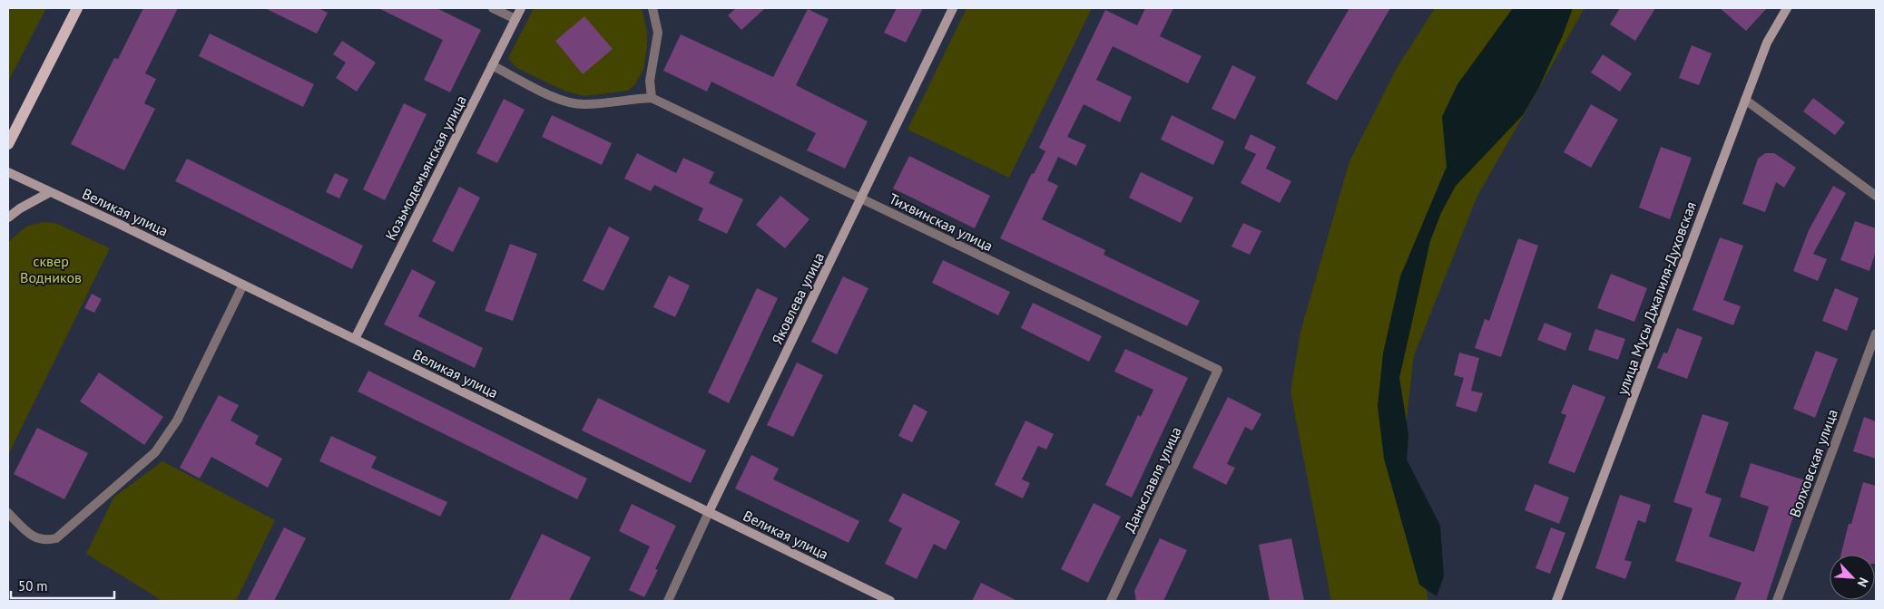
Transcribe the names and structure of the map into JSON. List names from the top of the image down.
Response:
{
  "streets": {
    "street": [
      "Козьмодемьянская улица",
      "Великая улица",
      "Тихвинская улица",
      "Яковлева улица",
      "улица Мусы Джалиля-Духовская",
      "Волховская улица",
      "Даньславля улица"
    ]
  },
  "crossings": [
    ["Козьмодемьянская улица", "Великая улица"],
    ["Великая улица", "Яковлева улица"],
    ["Тихвинская улица", "Яковлева улица"],
    ["Тихвинская улица", "Даньславля улица"]
  ],
  "parks": ["сквер Водников"],
  "scale_bar": "50 m",
  "north": "bottom right"
}
